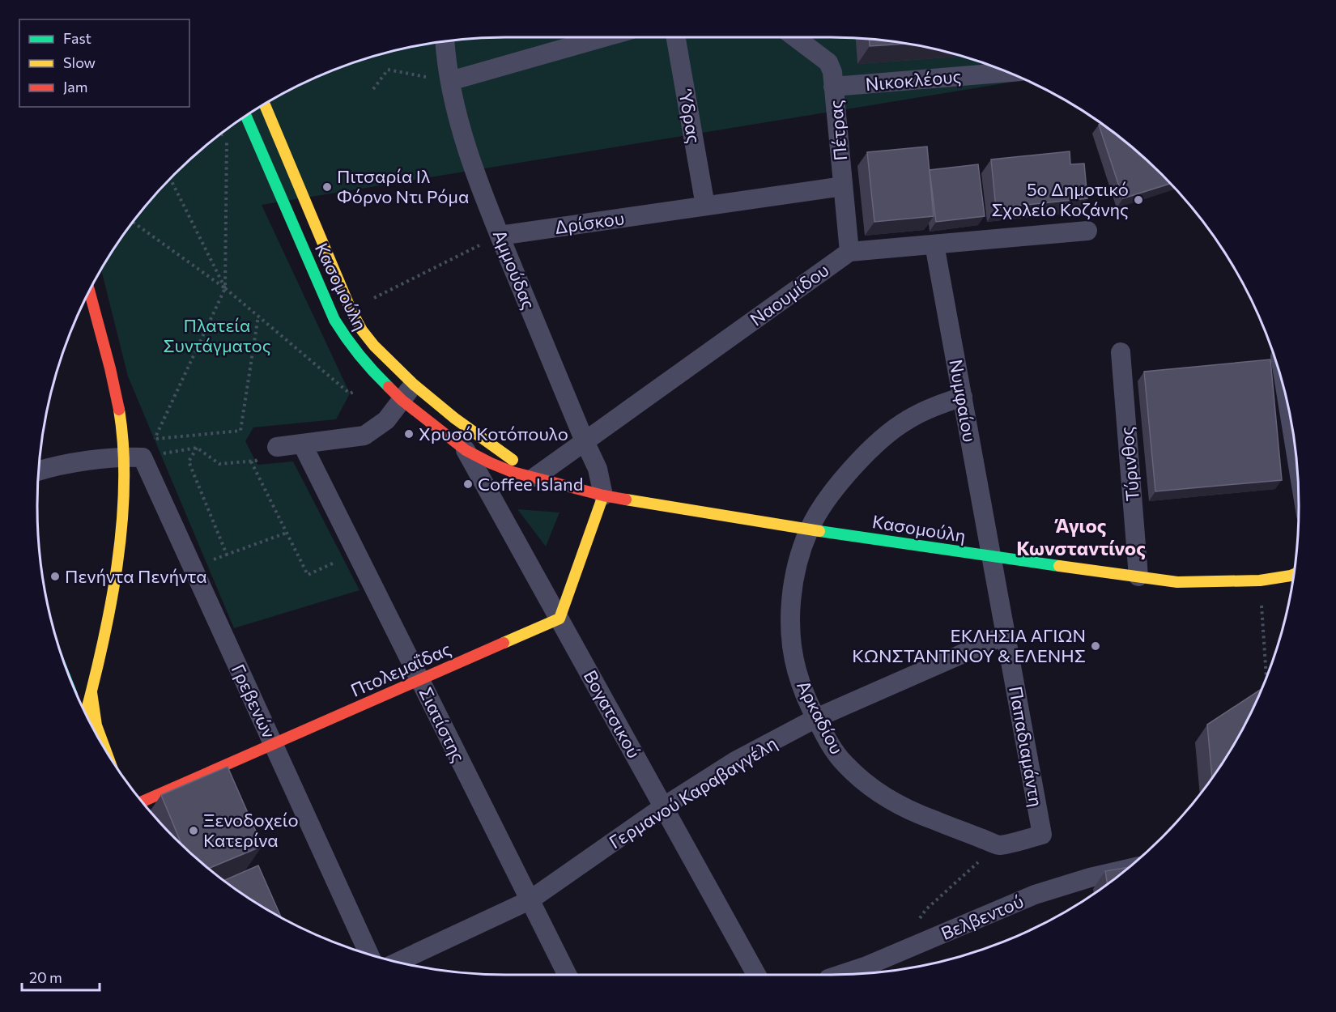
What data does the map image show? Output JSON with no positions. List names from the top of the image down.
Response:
{
  "streets": {
    "main road": ["Κασομούλη", "Πτολεμαΐδας"],
    "street": [
      "Νικοκλέους",
      "Ύδρας",
      "Πέτρας",
      "Δρίσκου",
      "Αμμούδας",
      "Ναουμίδου",
      "Νυμφαίου",
      "Τύρινθος",
      "Γρεβενών",
      "Βογατσικού",
      "Αρκαδίου",
      "Σιατίστης",
      "Παπαδιαμάντη",
      "Γερμανού Καραβαγγέλη",
      "Βελβεντού"
    ]
  },
  "crossings": [
    ["Νικοκλέους", "Πέτρας"],
    ["Ύδρας", "Δρίσκου"],
    ["Πέτρας", "Δρίσκου"],
    ["Πέτρας", "Ναουμίδου"],
    ["Δρίσκου", "Αμμούδας"],
    ["Αμμούδας", "Κασομούλη"],
    ["Αμμούδας", "Ναουμίδου"],
    ["Κασομούλη", "Ναουμίδου"],
    ["Κασομούλη", "Νυμφαίου"],
    ["Κασομούλη", "Τύρινθος"],
    ["Κασομούλη", "Βογατσικού"],
    ["Κασομούλη", "Αρκαδίου"],
    ["Κασομούλη", "Παπαδιαμάντη"],
    ["Νυμφαίου", "Αρκαδίου"],
    ["Νυμφαίου", "Παπαδιαμάντη"],
    ["Πτολεμαΐδας", "Γρεβενών"],
    ["Πτολεμαΐδας", "Βογατσικού"],
    ["Πτολεμαΐδας", "Σιατίστης"],
    ["Βογατσικού", "Γερμανού Καραβαγγέλη"],
    ["Αρκαδίου", "Παπαδιαμάντη"],
    ["Αρκαδίου", "Γερμανού Καραβαγγέλη"],
    ["Σιατίστης", "Γερμανού Καραβαγγέλη"],
    ["Παπαδιαμάντη", "Γερμανού Καραβαγγέλη"]
  ],
  "districts": ["Άγιος Κωνσταντίνος"],
  "parks": ["Πλατεία Συντάγματος"],
  "places": [
    "Πιτσαρία Ιλ Φόρνο Ντι Ρόμα",
    "5ο Δημοτικό Σχολείο Κοζάνης",
    "Χρυσό Κοτόπουλο",
    "Coffee Island",
    "Πενήντα Πενήντα",
    "ΕΚΛΗΣΙΑ ΑΓΙΩΝ ΚΩΝΣΤΑΝΤΙΝΟΥ & ΕΛΕΝΗΣ",
    "Ξενοδοχείο Κατερίνα"
  ],
  "legend": ["Fast", "Slow", "Jam"],
  "scale_bar": "20 m"
}
